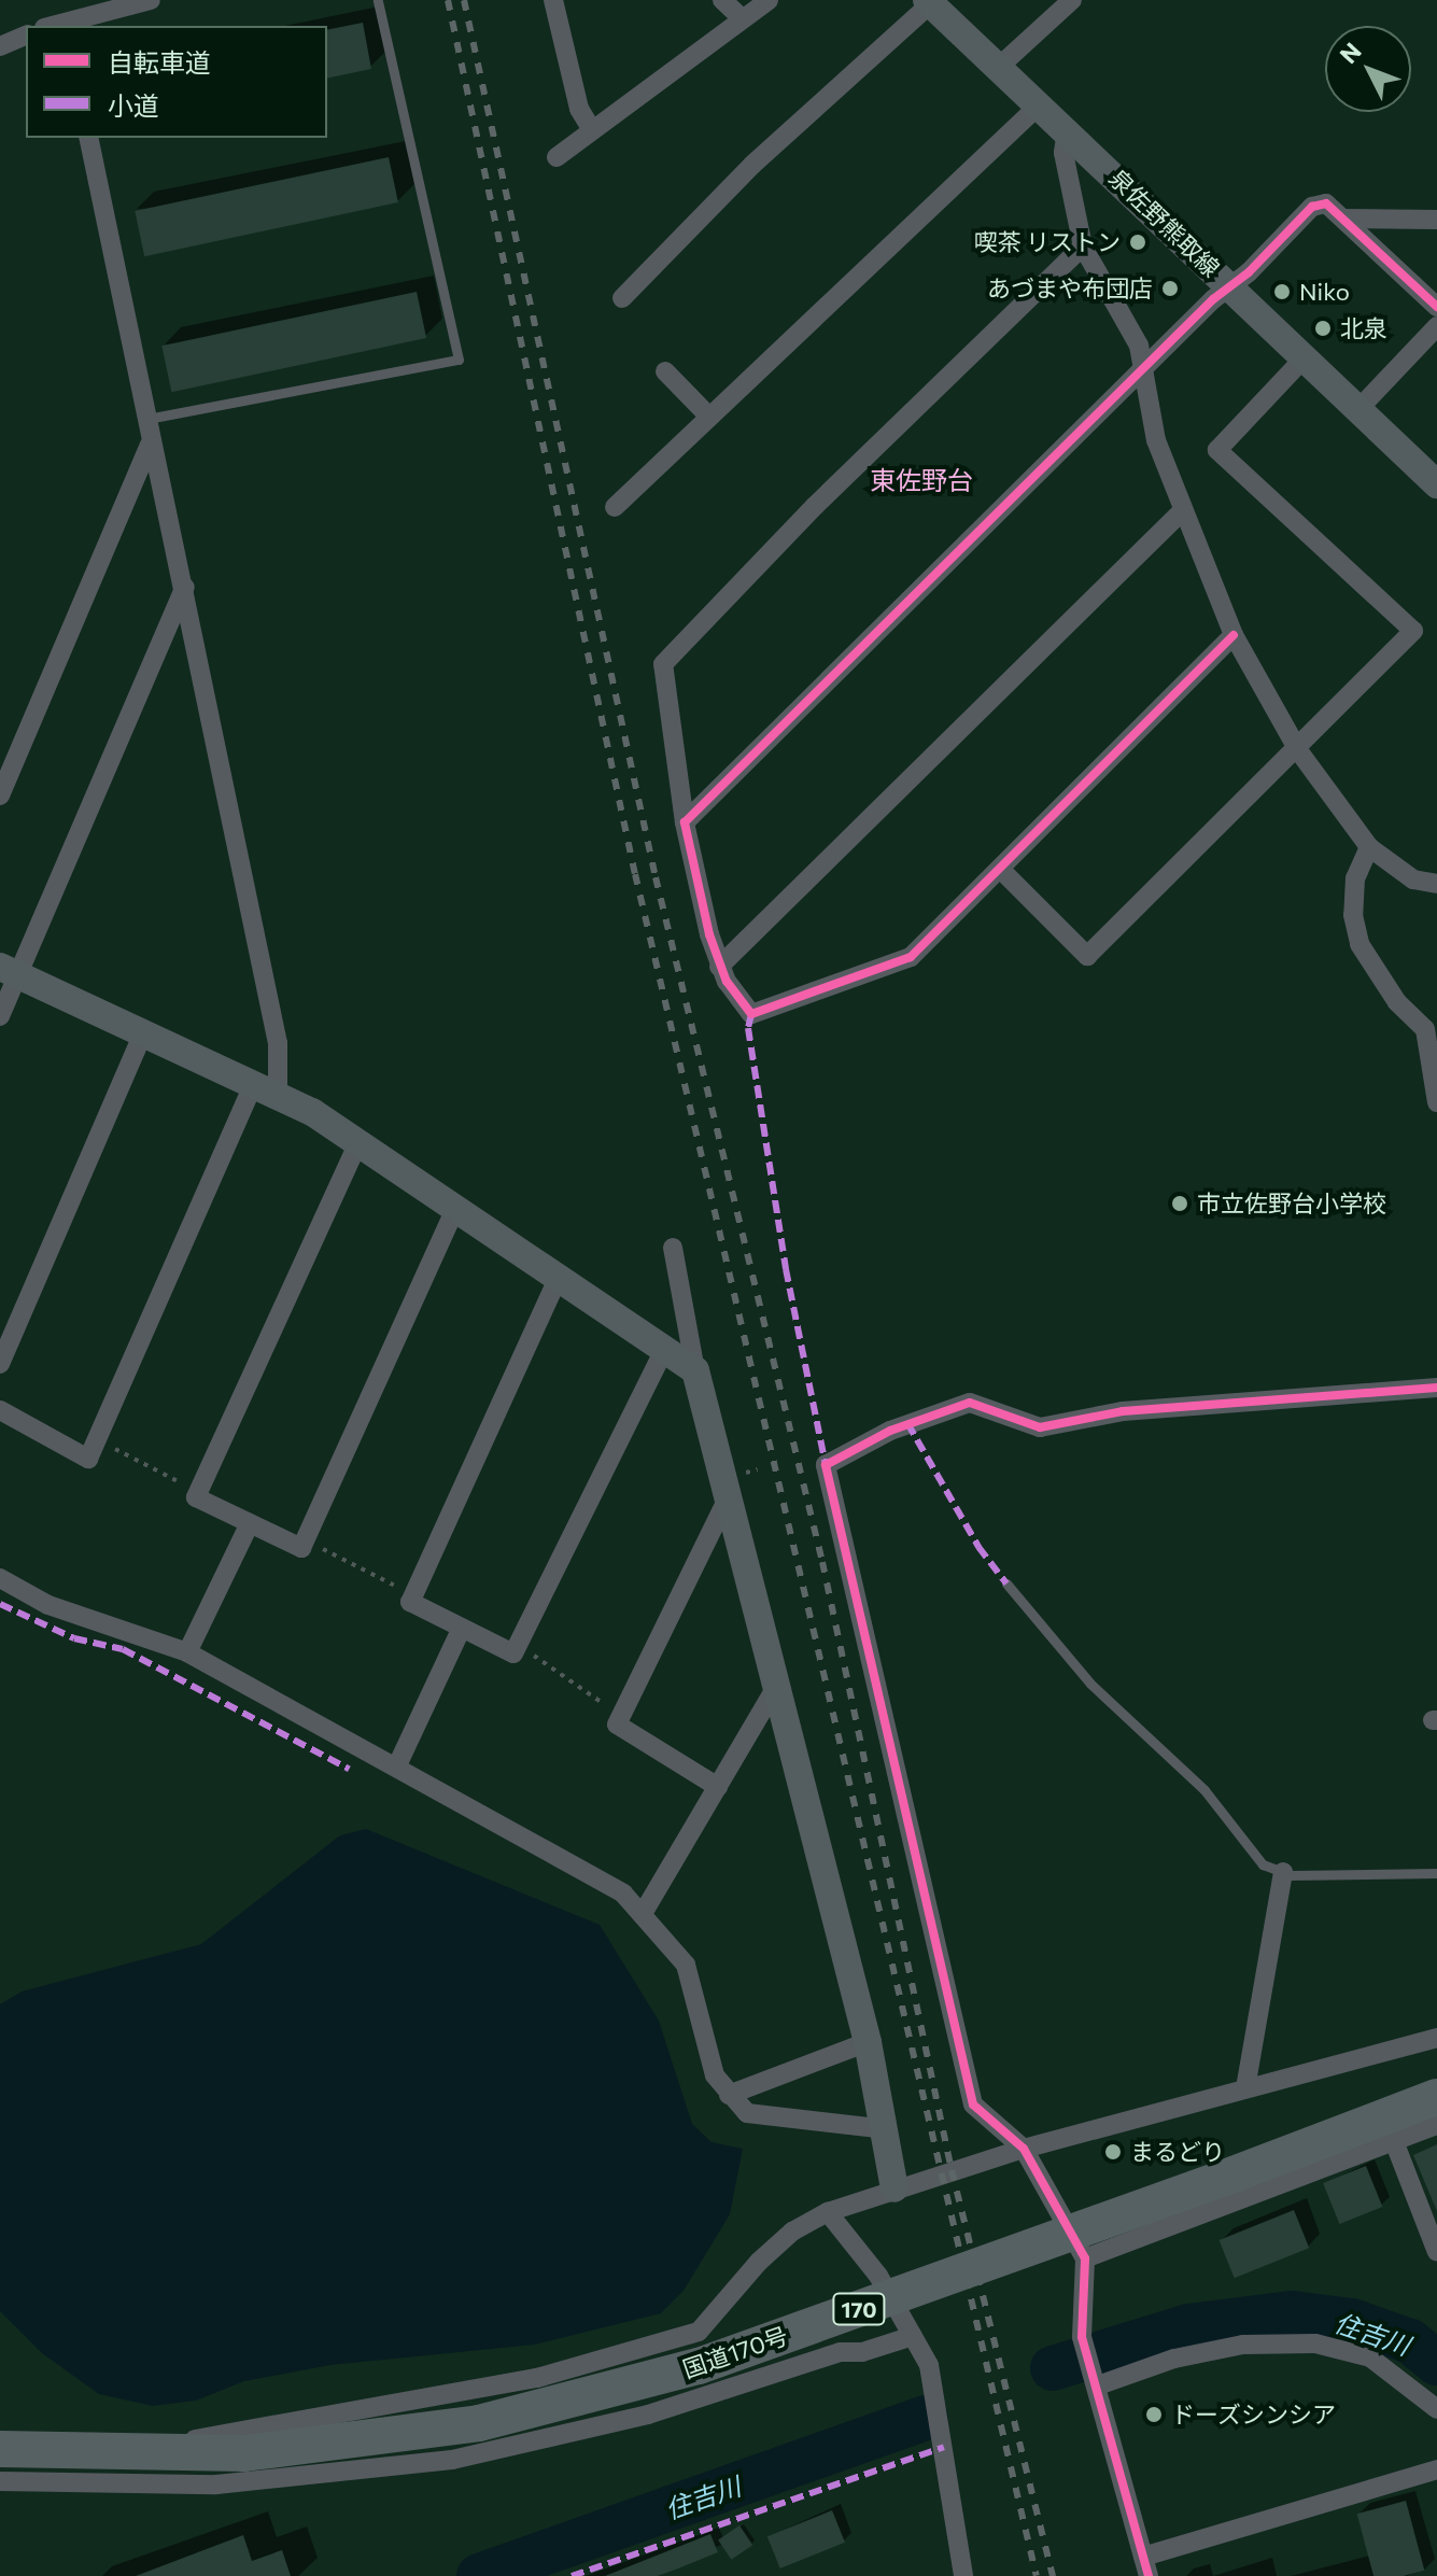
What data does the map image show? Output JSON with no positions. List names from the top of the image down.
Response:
{
  "streets": {
    "highway": ["170", "国道170号"],
    "street": ["泉佐野熊取線"]
  },
  "districts": ["東佐野台"],
  "water": ["住吉川"],
  "places": [
    "喫茶 リストン",
    "あづまや布団店",
    "Niko",
    "北泉",
    "市立佐野台小学校",
    "まるどり",
    "ドーズシンシア"
  ],
  "legend": ["自転車道", "小道"],
  "north": "top left"
}
